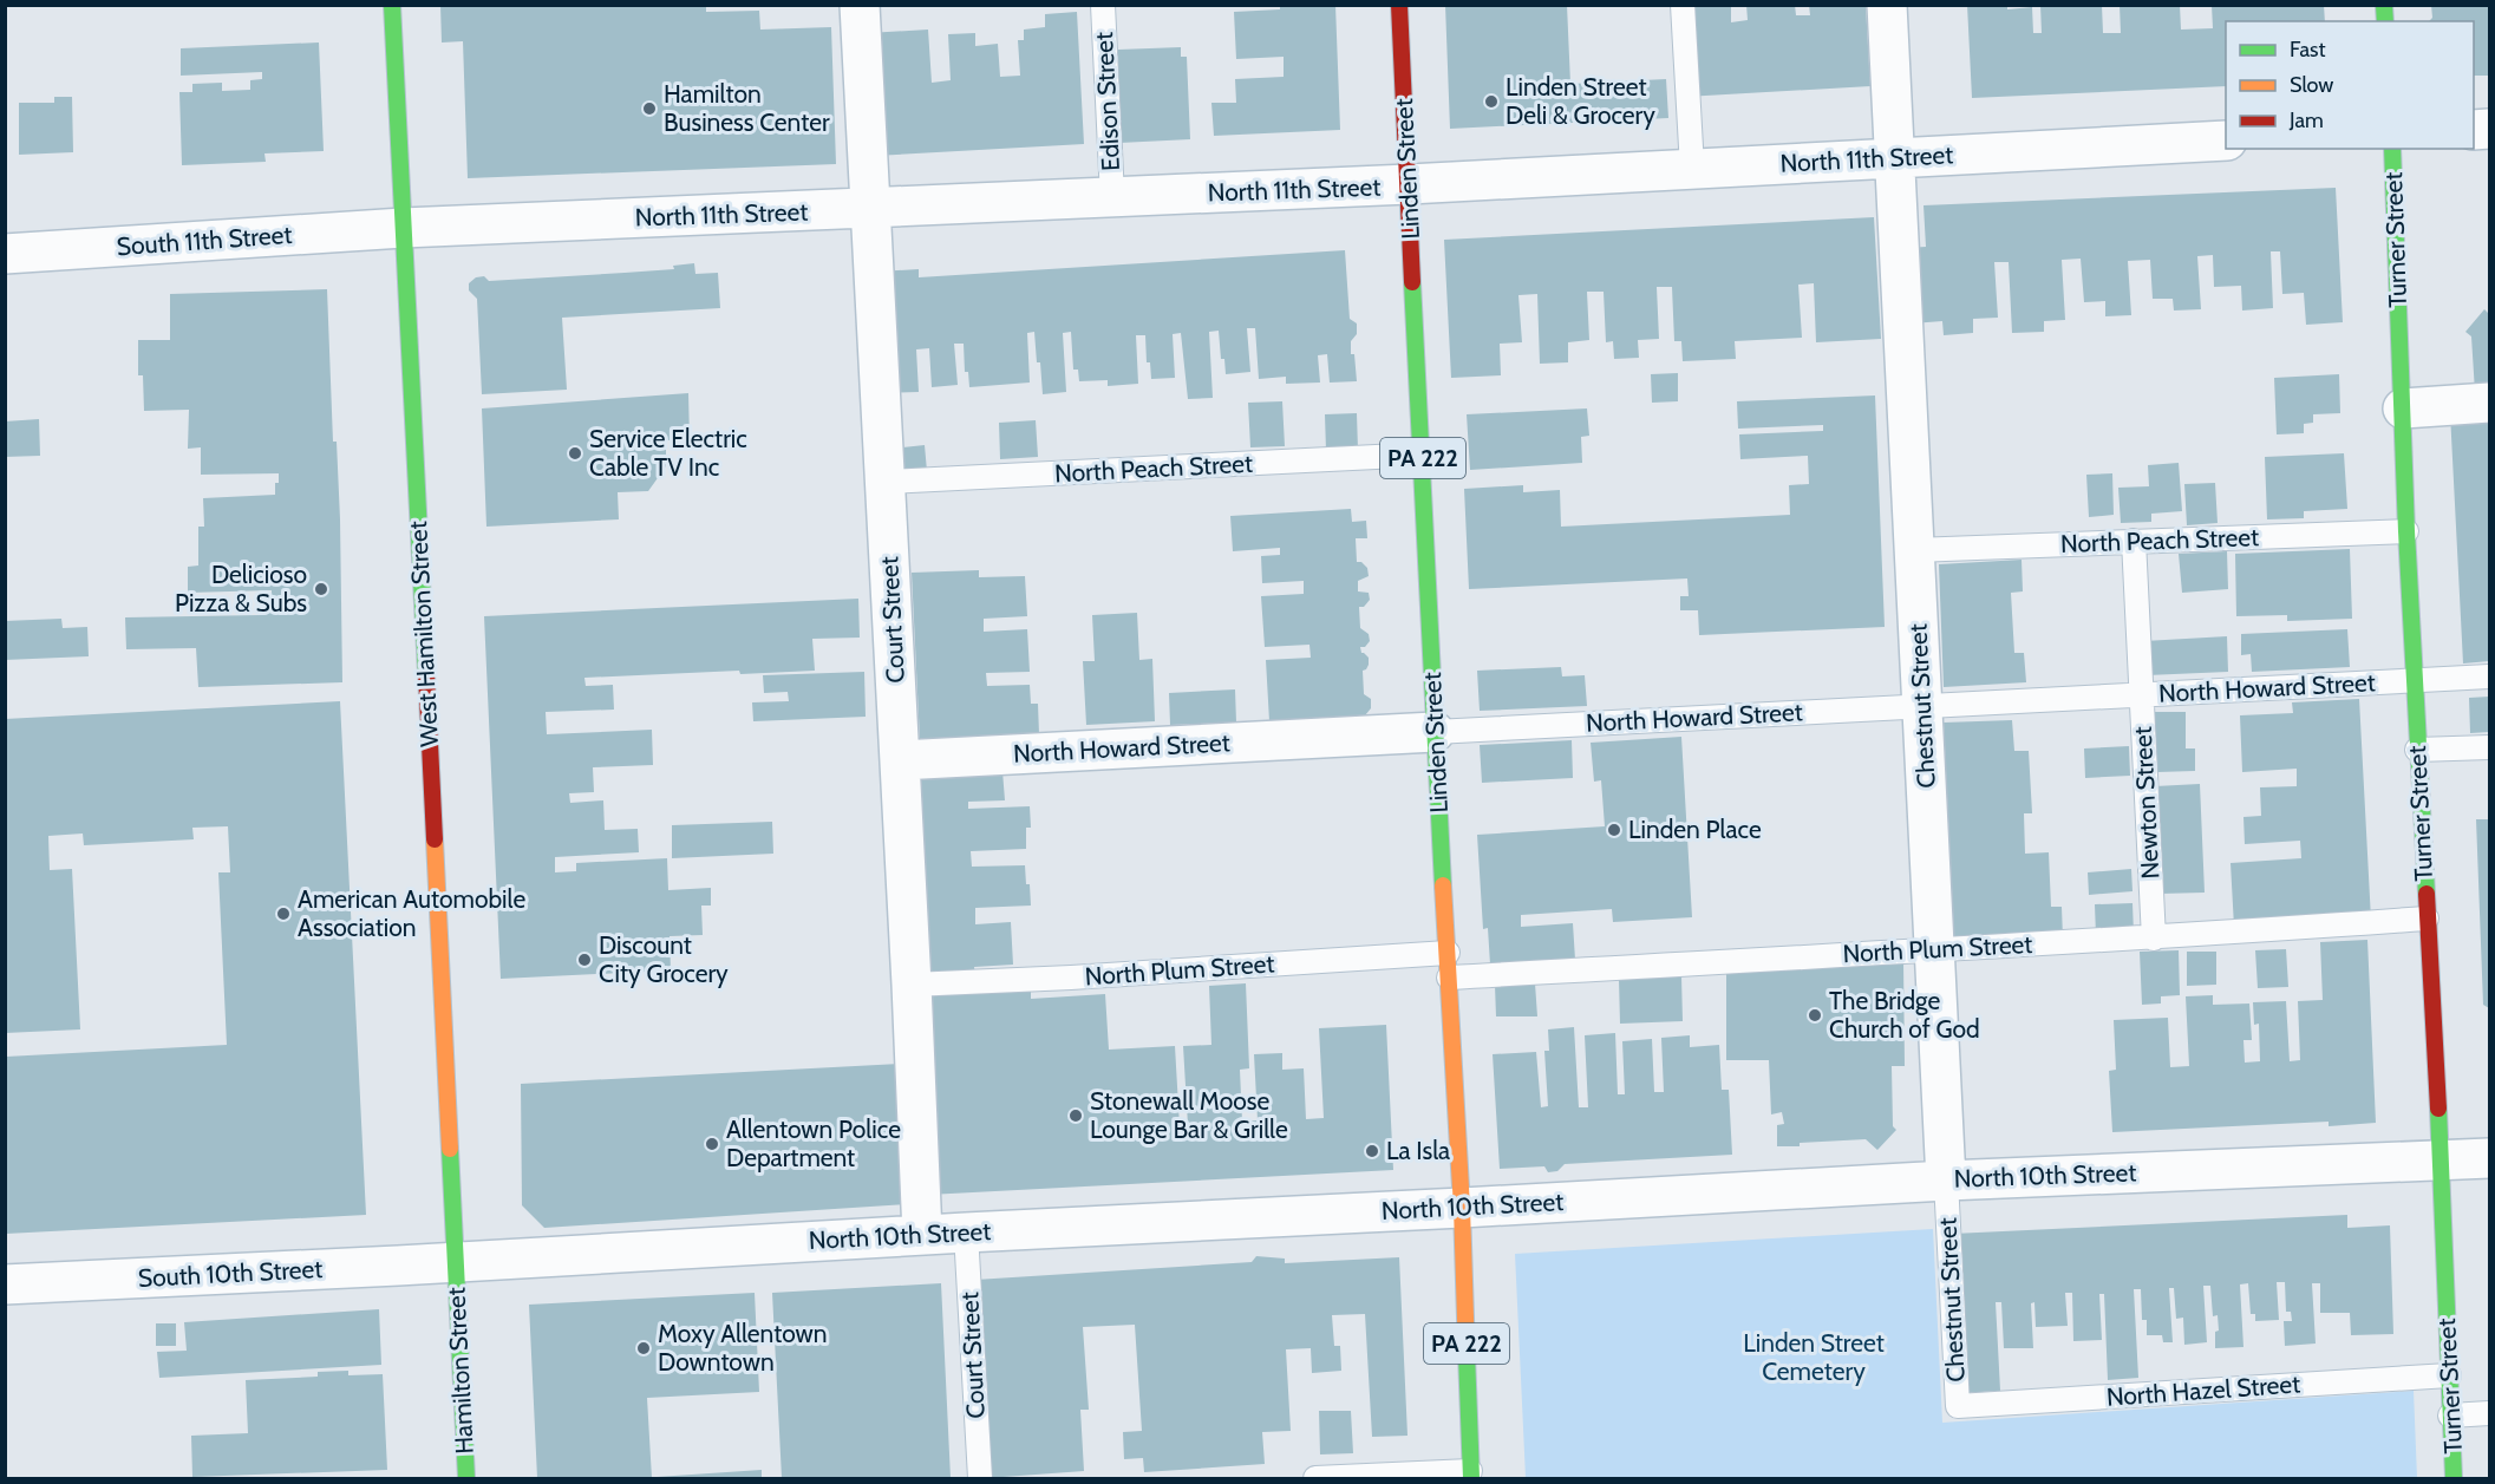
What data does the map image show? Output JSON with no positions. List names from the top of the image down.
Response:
{
  "streets": {
    "main road": [
      "Linden Street",
      "Turner Street",
      "PA 222",
      "West Hamilton Street",
      "Hamilton Street"
    ],
    "street": [
      "North 11th Street",
      "South 11th Street",
      "Court Street",
      "North Howard Street",
      "Chestnut Street",
      "North 10th Street",
      "South 10th Street"
    ],
    "lane": [
      "Edison Street",
      "North Peach Street",
      "Newton Street",
      "North Plum Street",
      "North Hazel Street"
    ]
  },
  "crossings": [
    ["Edison Street", "North 11th Street"],
    ["North 11th Street", "Linden Street"],
    ["North 11th Street", "South 11th Street"],
    ["North 11th Street", "Court Street"],
    ["North 11th Street", "West Hamilton Street"],
    ["North 11th Street", "Chestnut Street"],
    ["Linden Street", "North Peach Street"],
    ["Linden Street", "North Howard Street"],
    ["Linden Street", "North Plum Street"],
    ["Linden Street", "North 10th Street"],
    ["Turner Street", "North Peach Street"],
    ["Turner Street", "North Howard Street"],
    ["Turner Street", "North Plum Street"],
    ["Turner Street", "North 10th Street"],
    ["Turner Street", "North Hazel Street"],
    ["South 11th Street", "West Hamilton Street"],
    ["North Peach Street", "Court Street"],
    ["North Peach Street", "Chestnut Street"],
    ["North Peach Street", "Newton Street"],
    ["Court Street", "North Howard Street"],
    ["Court Street", "North Plum Street"],
    ["Court Street", "North 10th Street"],
    ["West Hamilton Street", "North 10th Street"],
    ["West Hamilton Street", "South 10th Street"],
    ["West Hamilton Street", "Hamilton Street"],
    ["North Howard Street", "Chestnut Street"],
    ["North Howard Street", "Newton Street"],
    ["Chestnut Street", "North Plum Street"],
    ["Chestnut Street", "North 10th Street"],
    ["Chestnut Street", "North Hazel Street"],
    ["Newton Street", "North Plum Street"],
    ["North 10th Street", "South 10th Street"],
    ["North 10th Street", "Hamilton Street"],
    ["South 10th Street", "Hamilton Street"]
  ],
  "parks": ["Linden Street Cemetery"],
  "places": [
    "Linden Street Deli & Grocery",
    "Hamilton Business Center",
    "Service Electric Cable TV Inc",
    "Delicioso Pizza & Subs",
    "Linden Place",
    "American Automobile Association",
    "Discount City Grocery",
    "The Bridge Church of God",
    "Stonewall Moose Lounge Bar & Grille",
    "Allentown Police Department",
    "La Isla",
    "Moxy Allentown Downtown"
  ],
  "legend": ["Fast", "Slow", "Jam"]
}
